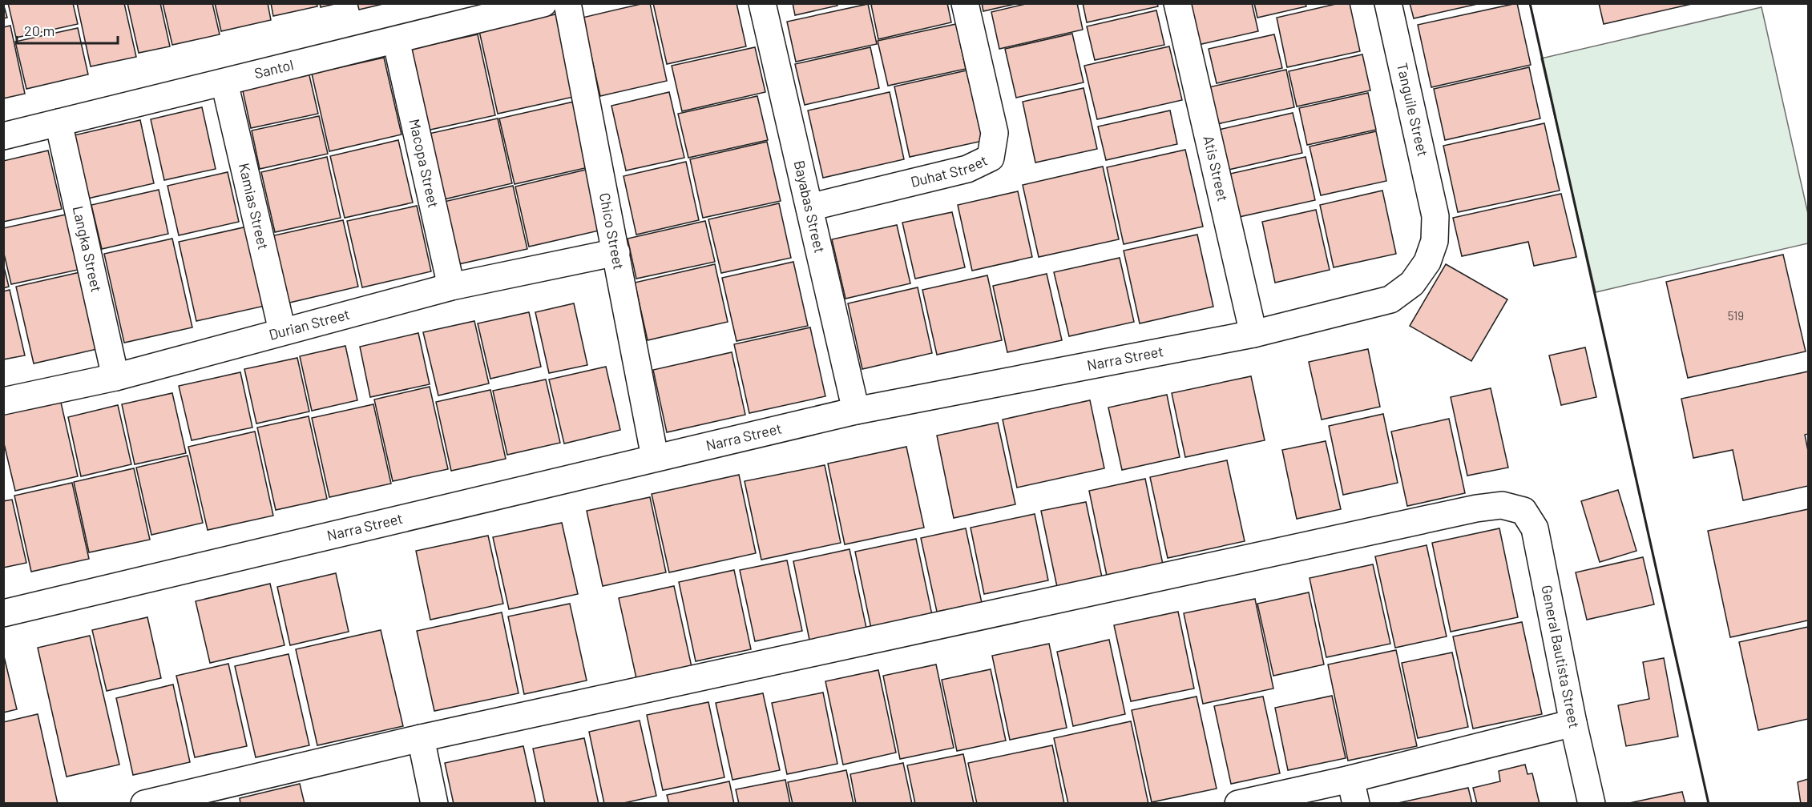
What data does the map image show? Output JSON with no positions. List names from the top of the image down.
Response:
{
  "streets": {
    "street": [
      "Santol",
      "Tanguile Street",
      "Macopa Street",
      "Atis Street",
      "Duhat Street",
      "Kamias Street",
      "Bayabas Street",
      "Chico Street",
      "Langka Street",
      "Durian Street",
      "Narra Street",
      "General Bautista Street"
    ]
  },
  "crossings": [
    ["Santol", "Macopa Street"],
    ["Santol", "Kamias Street"],
    ["Santol", "Langka Street"],
    ["Tanguile Street", "Narra Street"],
    ["Macopa Street", "Durian Street"],
    ["Atis Street", "Narra Street"],
    ["Duhat Street", "Bayabas Street"],
    ["Kamias Street", "Durian Street"],
    ["Bayabas Street", "Narra Street"],
    ["Chico Street", "Durian Street"],
    ["Chico Street", "Narra Street"],
    ["Langka Street", "Durian Street"]
  ],
  "house_numbers": ["519"],
  "scale_bar": "20 m"
}
